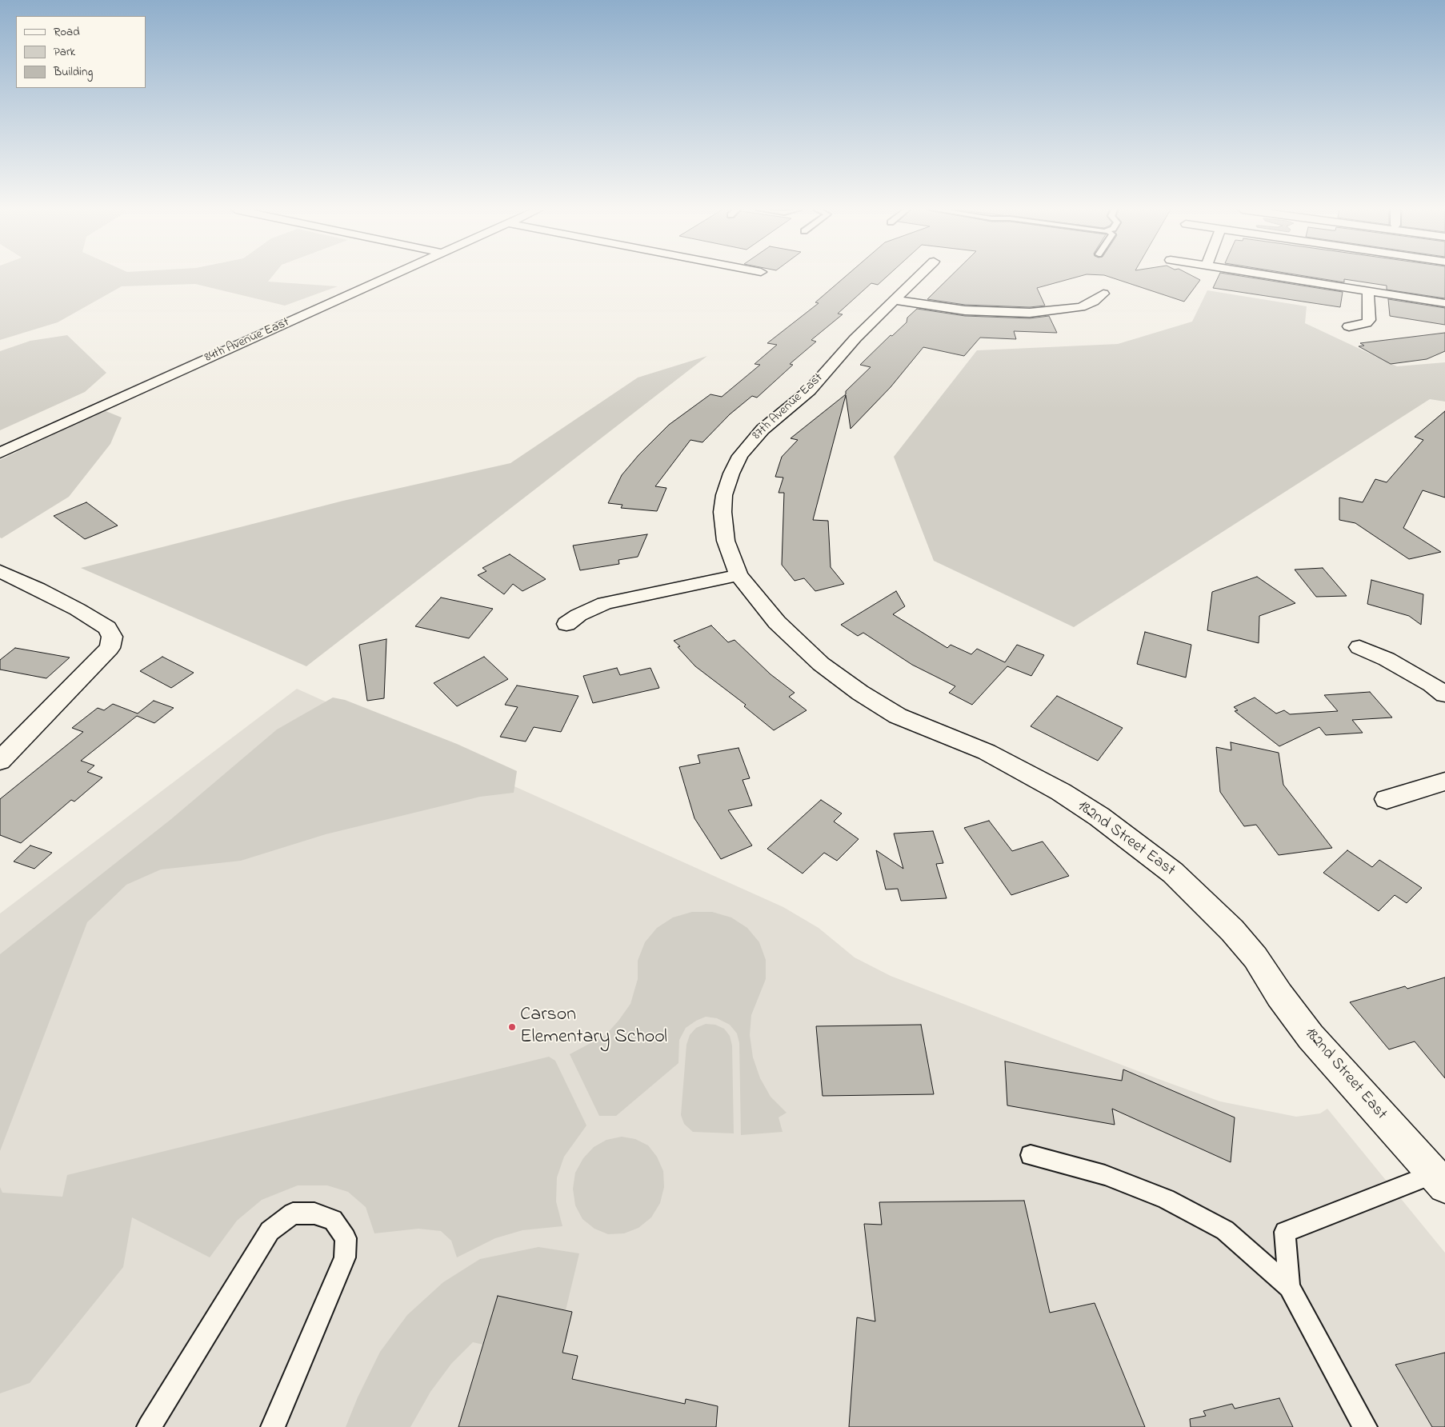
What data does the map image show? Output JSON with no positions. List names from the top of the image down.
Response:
{
  "streets": {
    "street": ["84th Avenue East", "87th Avenue East", "182nd Street East"]
  },
  "crossings": [
    ["87th Avenue East", "182nd Street East"]
  ],
  "places": ["Carson Elementary School"],
  "legend": ["Road", "Park", "Building"]
}
